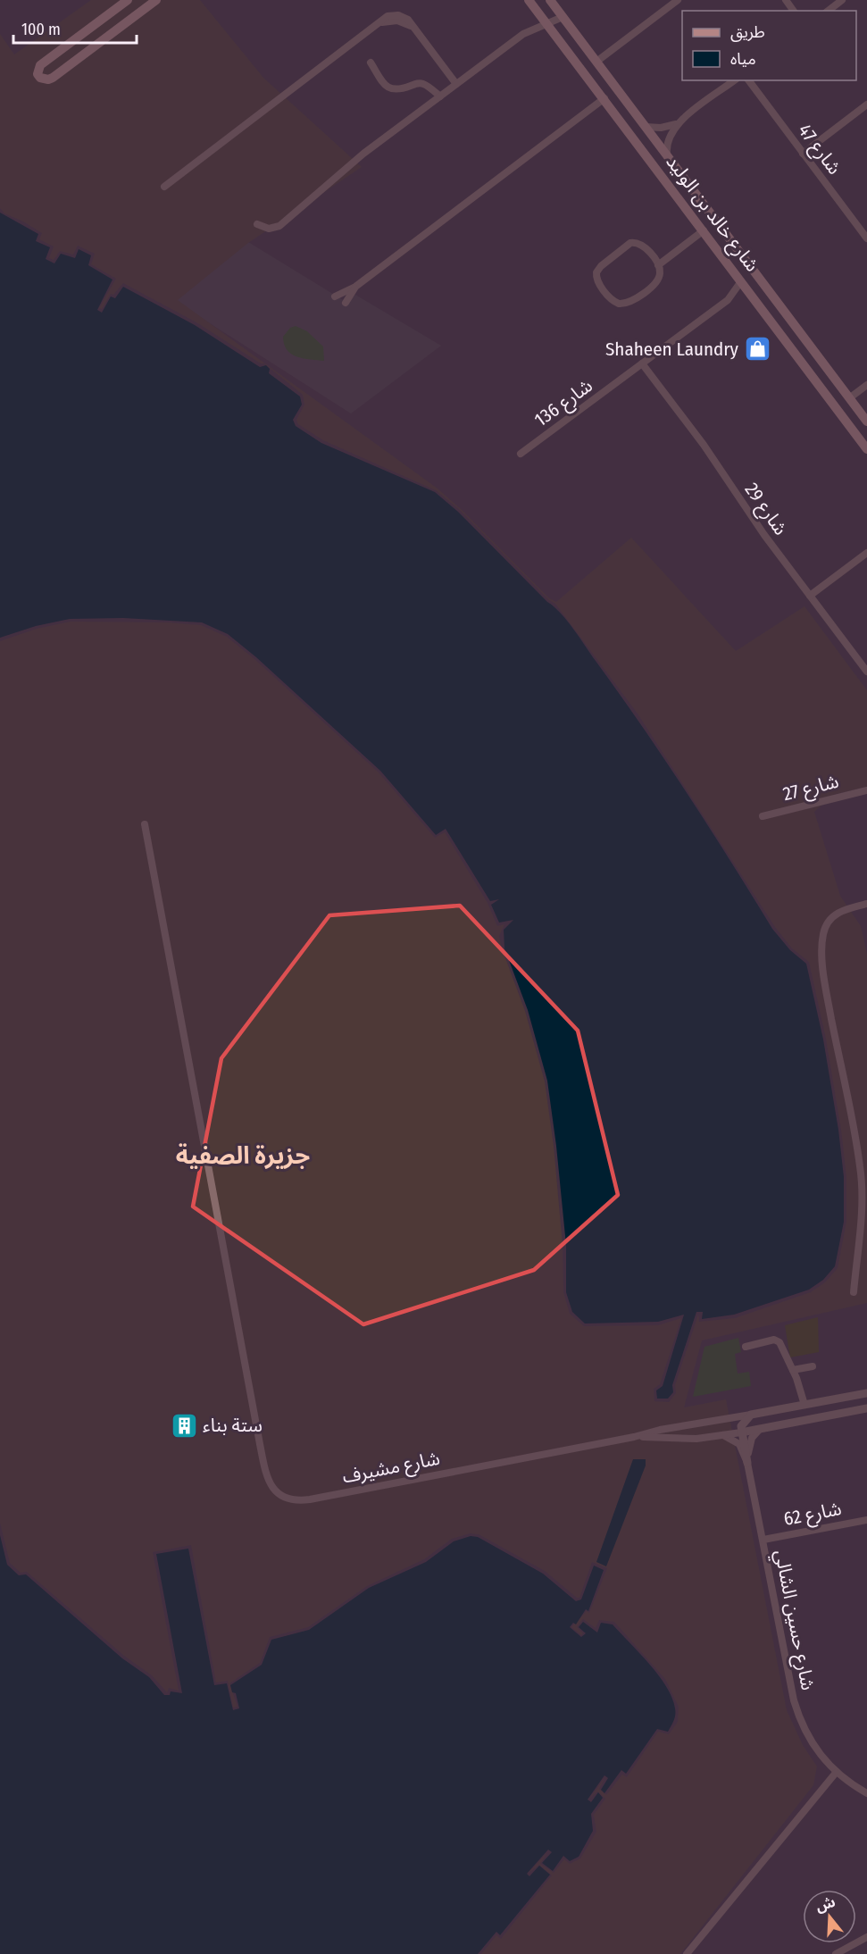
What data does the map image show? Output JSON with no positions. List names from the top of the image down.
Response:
{
  "streets": {
    "main road": ["شارع خالد بن الوليد"],
    "street": [
      "شارع 47",
      "شارع 136",
      "شارع 29",
      "شارع 27",
      "شارع مشيرف",
      "شارع 62",
      "شارع حسين الشالي"
    ]
  },
  "crossings": [
    ["شارع خالد بن الوليد", "شارع 136"],
    ["شارع 136", "شارع 29"],
    ["شارع مشيرف", "شارع حسين الشالي"],
    ["شارع 62", "شارع حسين الشالي"]
  ],
  "districts": ["جزيرة الصفية"],
  "places": {
    "shop": ["Shaheen Laundry"],
    "building": ["ستة بناء"]
  },
  "legend": ["طريق", "مياه"],
  "scale_bar": "100 m",
  "north": "top"
}
